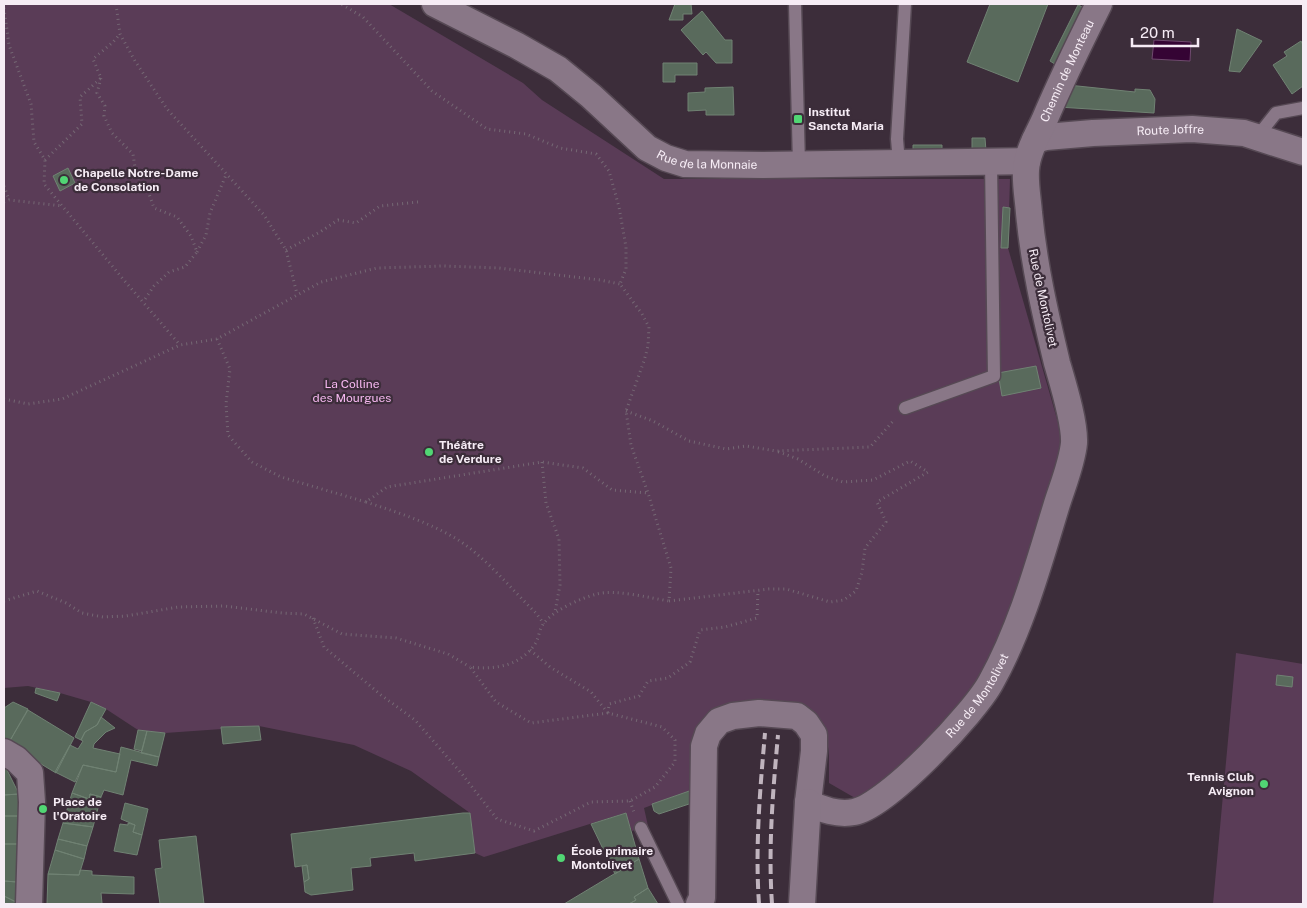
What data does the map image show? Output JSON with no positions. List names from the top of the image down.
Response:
{
  "streets": {
    "street": [
      "Chemin de Monteau",
      "Route Joffre",
      "Rue de la Monnaie",
      "Rue de Montolivet"
    ]
  },
  "crossings": [
    ["Chemin de Monteau", "Route Joffre"],
    ["Chemin de Monteau", "Rue de la Monnaie"],
    ["Chemin de Monteau", "Rue de Montolivet"],
    ["Route Joffre", "Rue de la Monnaie"],
    ["Route Joffre", "Rue de Montolivet"],
    ["Rue de la Monnaie", "Rue de Montolivet"]
  ],
  "parks": ["La Colline des Mourgues"],
  "places": {
    "transit": ["Institut Sancta Maria"],
    "other": [
      "Chapelle Notre-Dame de Consolation",
      "Théâtre de Verdure",
      "Tennis Club Avignon",
      "Place de l'Oratoire",
      "École primaire Montolivet"
    ]
  },
  "scale_bar": "20 m"
}
